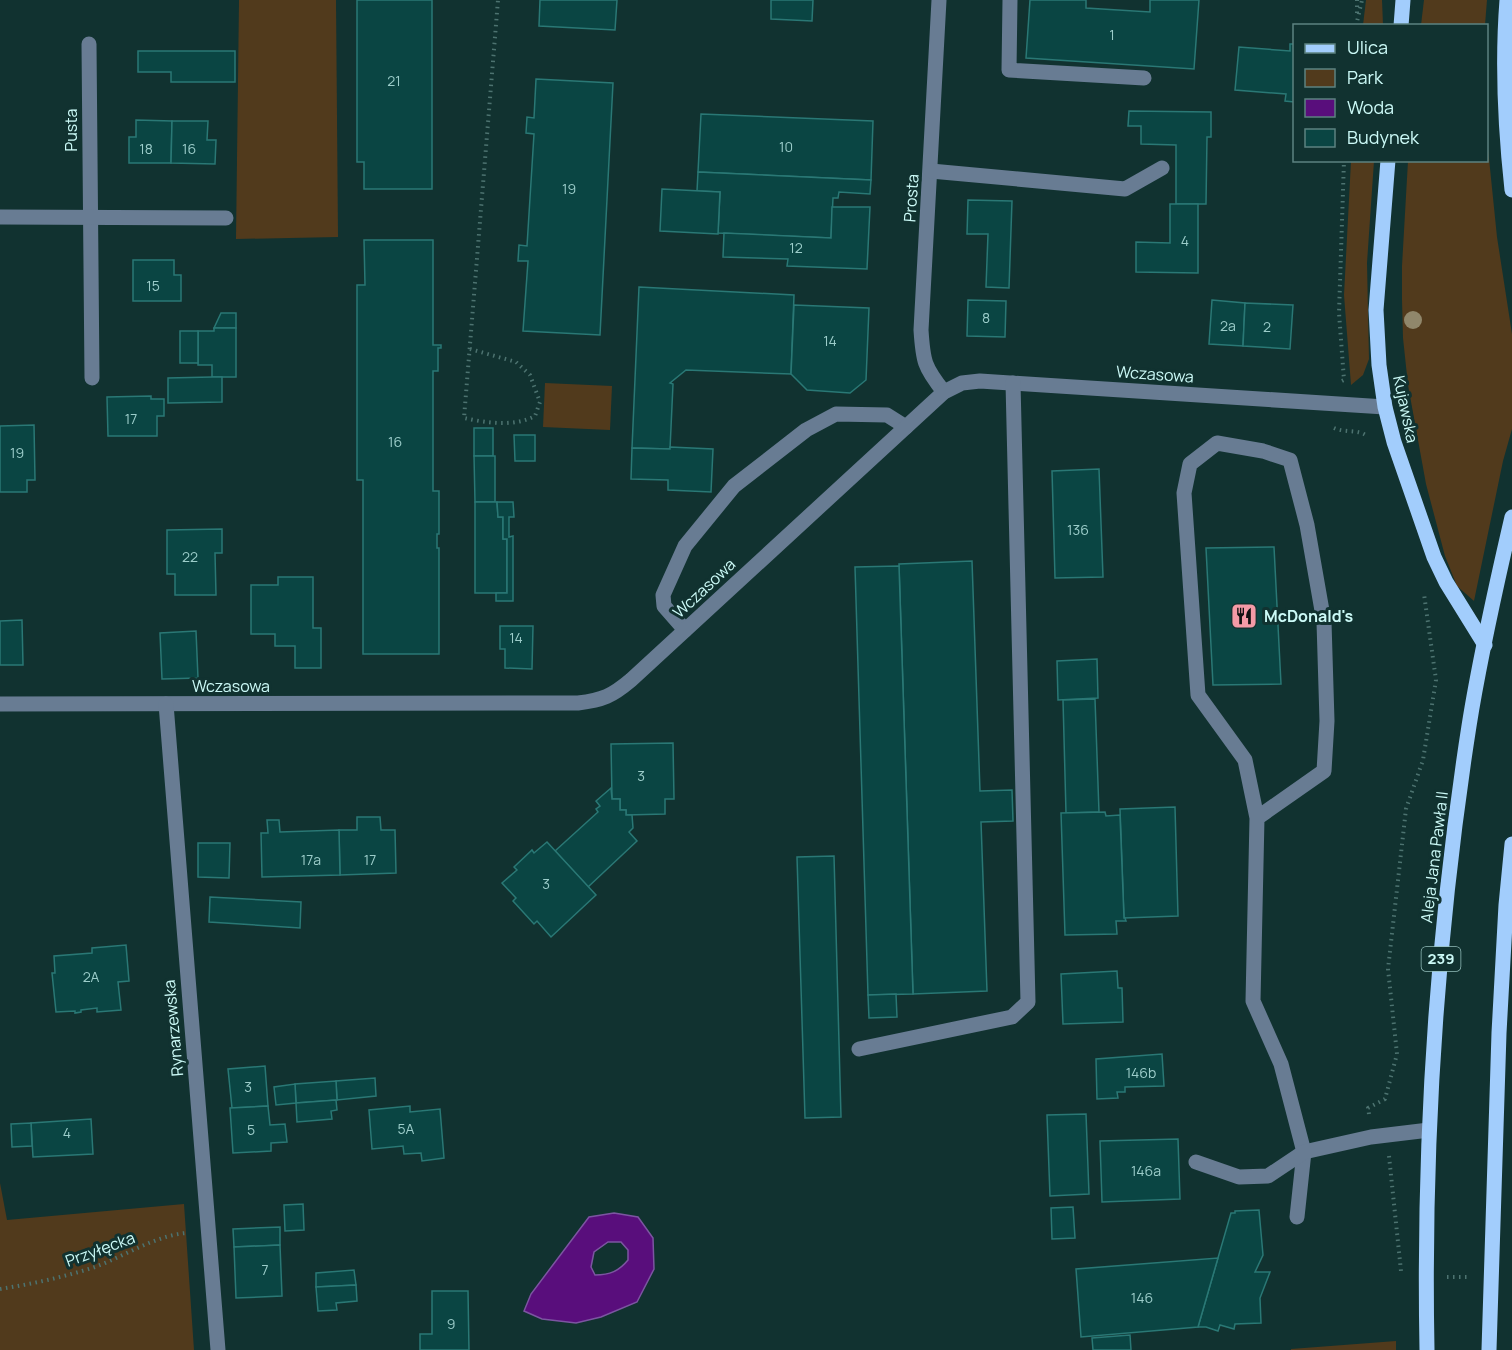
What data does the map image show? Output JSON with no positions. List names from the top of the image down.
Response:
{
  "streets": {
    "main road": ["Kujawska", "Aleja Jana Pawła II", "239"],
    "street": [
      "Pusta",
      "Prosta",
      "Wczasowa",
      "Rynarzewska"
    ],
    "path": ["Przyłęcka"]
  },
  "crossings": [
    ["Prosta", "Wczasowa"],
    ["Wczasowa", "Kujawska"],
    ["Wczasowa", "Rynarzewska"],
    ["Kujawska", "Aleja Jana Pawła II"],
    ["Rynarzewska", "Przyłęcka"]
  ],
  "places": {
    "restaurant": ["McDonald's"]
  },
  "house_numbers": [
    "1",
    "21",
    "10",
    "18",
    "16",
    "19",
    "4",
    "12",
    "15",
    "8",
    "2a",
    "2",
    "14",
    "17",
    "16",
    "19",
    "136",
    "22",
    "14",
    "3",
    "17a",
    "17",
    "3",
    "2A",
    "146b",
    "3",
    "5A",
    "5",
    "4",
    "146a",
    "7",
    "146",
    "9"
  ],
  "legend": [
    "Ulica",
    "Park",
    "Woda",
    "Budynek"
  ]
}
